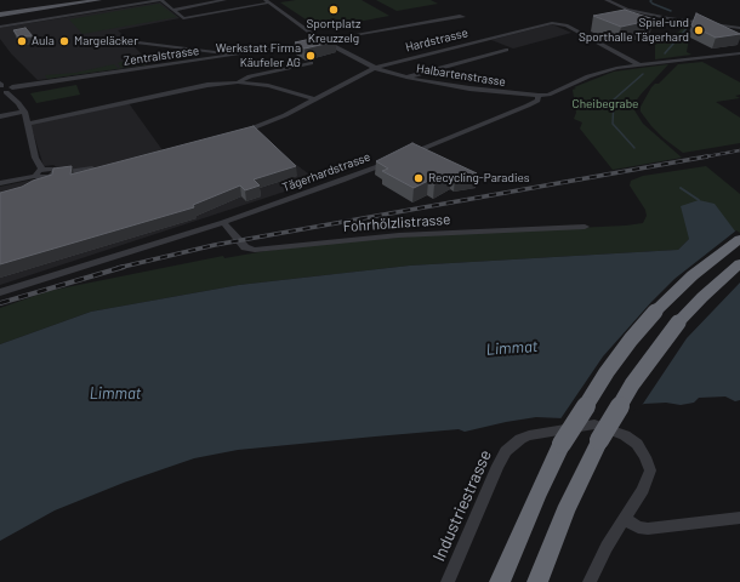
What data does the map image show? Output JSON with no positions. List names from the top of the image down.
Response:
{
  "streets": {
    "street": [
      "Hardstrasse",
      "Zentralstrasse",
      "Halbartenstrasse",
      "Tägerhardstrasse",
      "Fohrhölzlistrasse",
      "Industriestrasse"
    ]
  },
  "crossings": [
    ["Hardstrasse", "Halbartenstrasse"],
    ["Hardstrasse", "Tägerhardstrasse"],
    ["Zentralstrasse", "Halbartenstrasse"],
    ["Halbartenstrasse", "Tägerhardstrasse"],
    ["Tägerhardstrasse", "Fohrhölzlistrasse"]
  ],
  "water": ["Limmat"],
  "parks": ["Cheibegrabe"],
  "places": [
    "Sportplatz Kreuzzelg",
    "Spiel-und Sporthalle Tägerhard",
    "Aula",
    "Margeläcker",
    "Werkstatt Firma Käufeler AG",
    "Recycling-Paradies"
  ]
}
